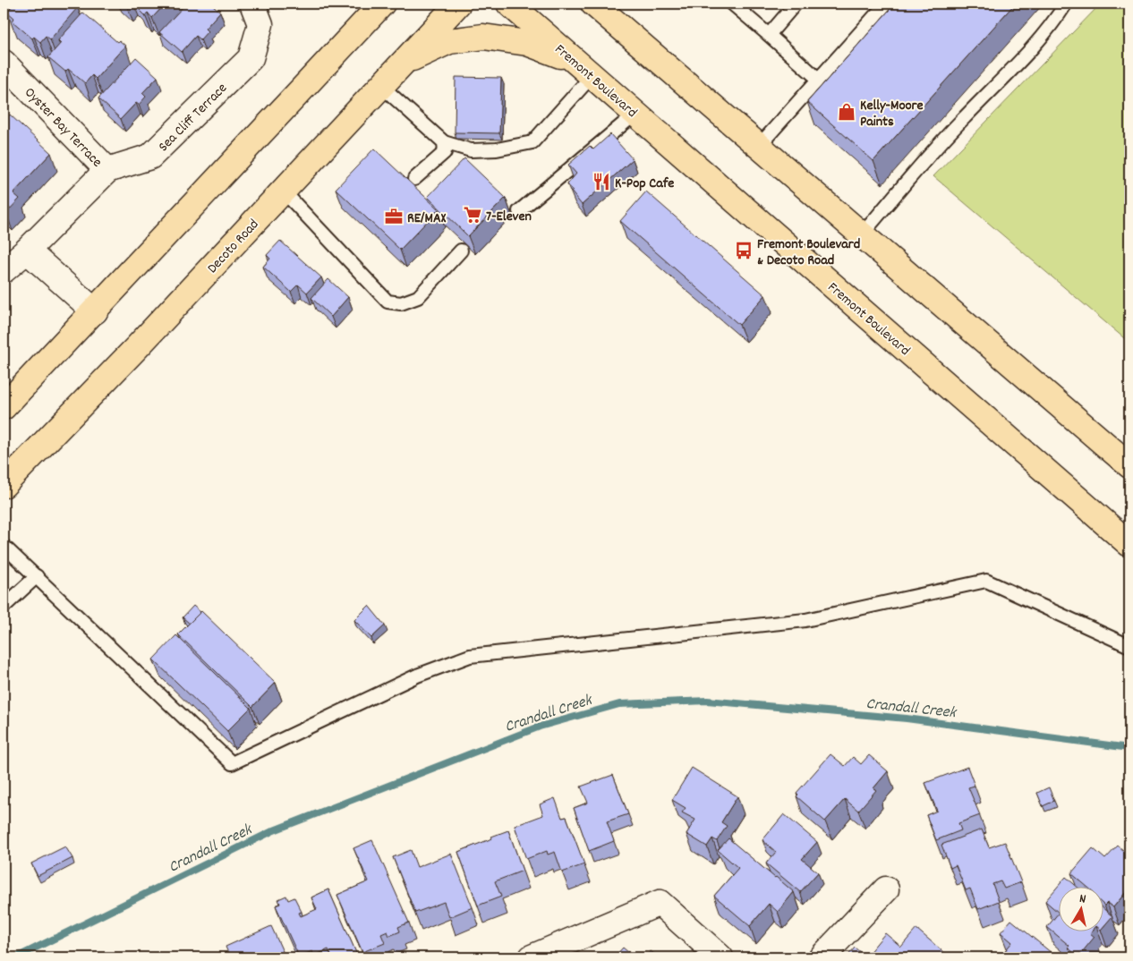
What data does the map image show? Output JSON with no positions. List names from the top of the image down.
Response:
{
  "streets": {
    "main road": ["Fremont Boulevard", "Decoto Road"],
    "street": ["Sea Cliff Terrace", "Oyster Bay Terrace"]
  },
  "crossings": [
    ["Sea Cliff Terrace", "Oyster Bay Terrace"]
  ],
  "water": ["Crandall Creek"],
  "places": {
    "shop": ["Kelly-Moore Paints"],
    "restaurant": ["K-Pop Cafe"],
    "supermarket": ["7-Eleven"],
    "office": ["RE/MAX"],
    "bus stop": ["Fremont Boulevard & Decoto Road"]
  },
  "north": "top"
}
